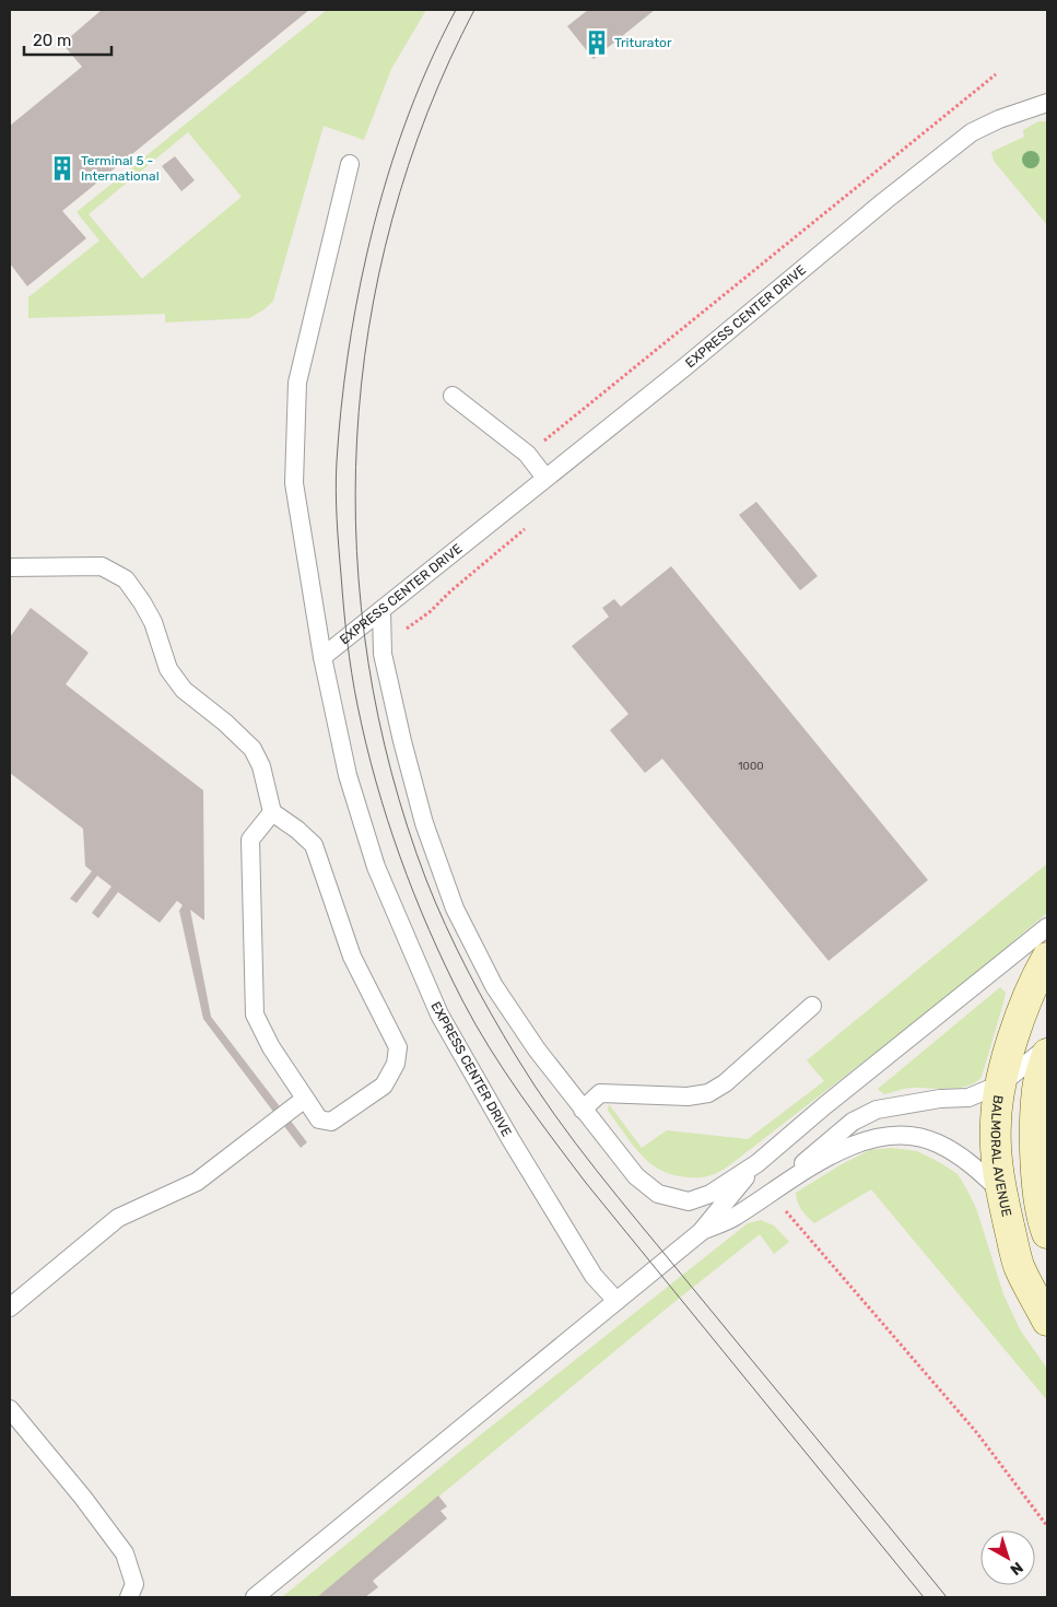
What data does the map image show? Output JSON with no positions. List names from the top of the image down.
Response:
{
  "streets": {
    "street": ["BALMORAL AVENUE"],
    "lane": ["EXPRESS CENTER DRIVE"]
  },
  "places": {
    "building": ["Triturator", "Terminal 5 - International"]
  },
  "house_numbers": ["1000"],
  "scale_bar": "20 m",
  "north": "bottom right"
}
